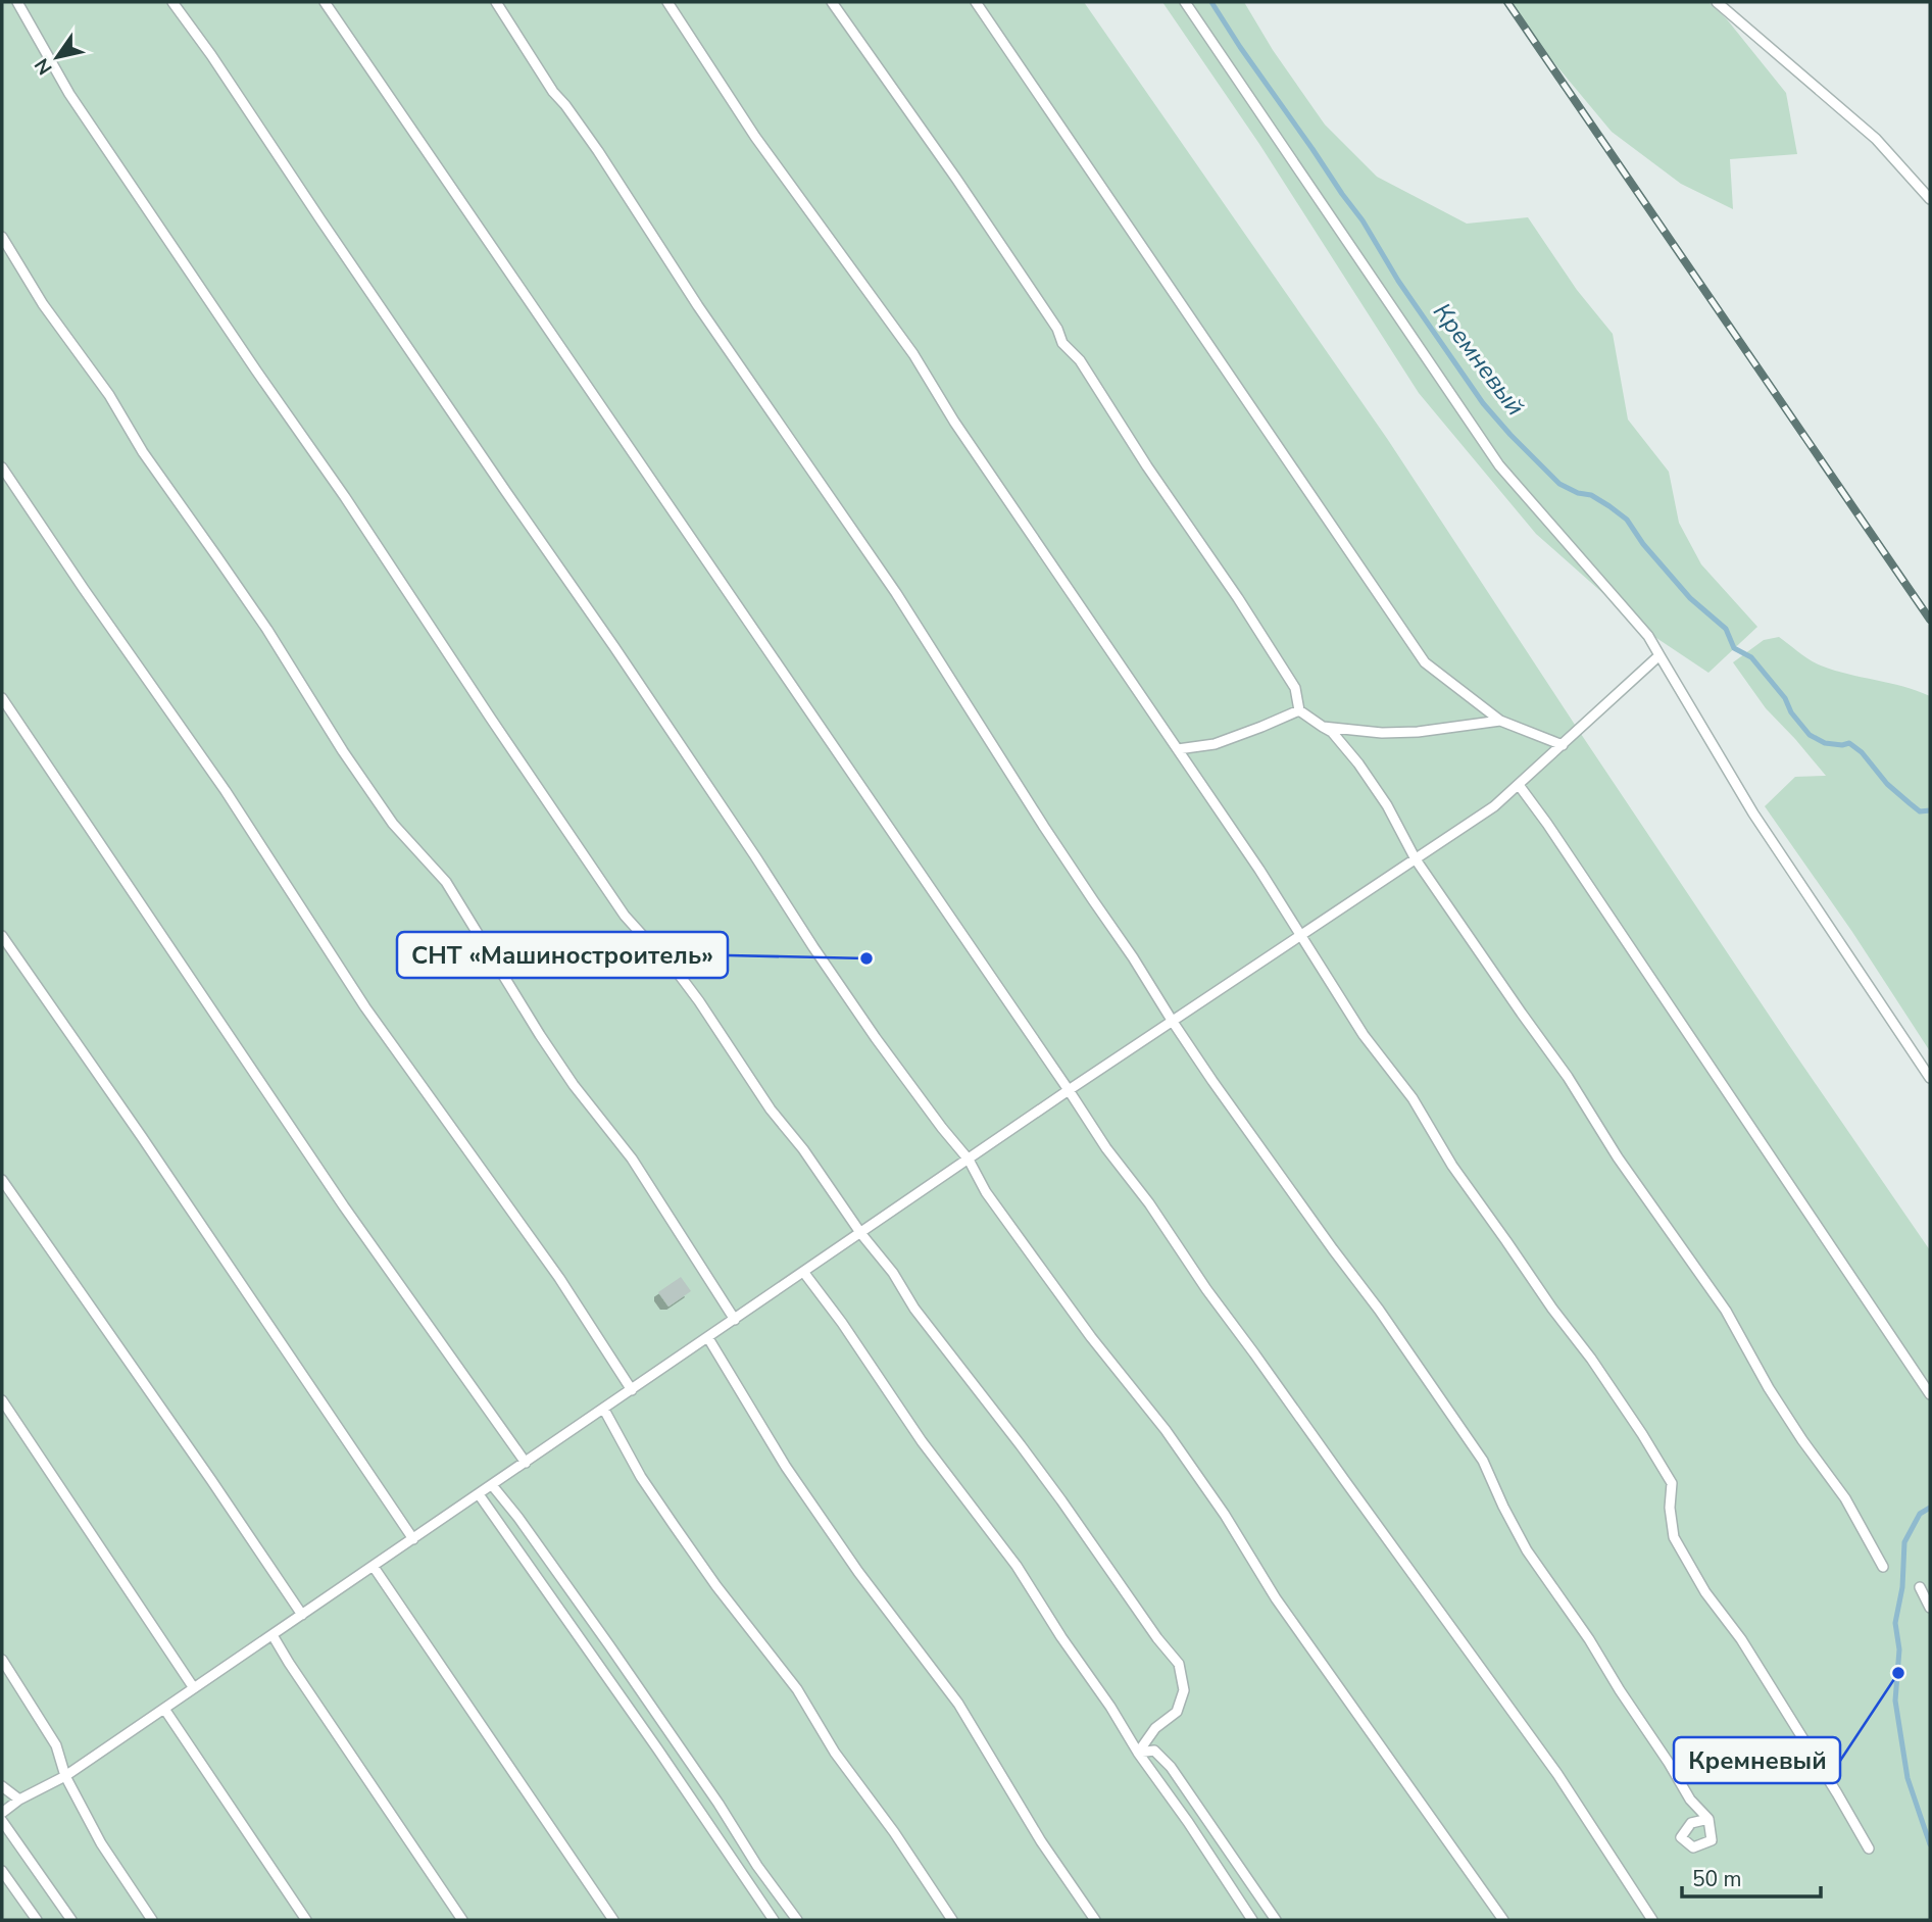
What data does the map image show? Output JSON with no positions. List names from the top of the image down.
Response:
{
  "water": ["Кремневый"],
  "places": ["СНТ «Машиностроитель»", "Кремневый"],
  "scale_bar": "50 m",
  "north": "bottom left"
}
